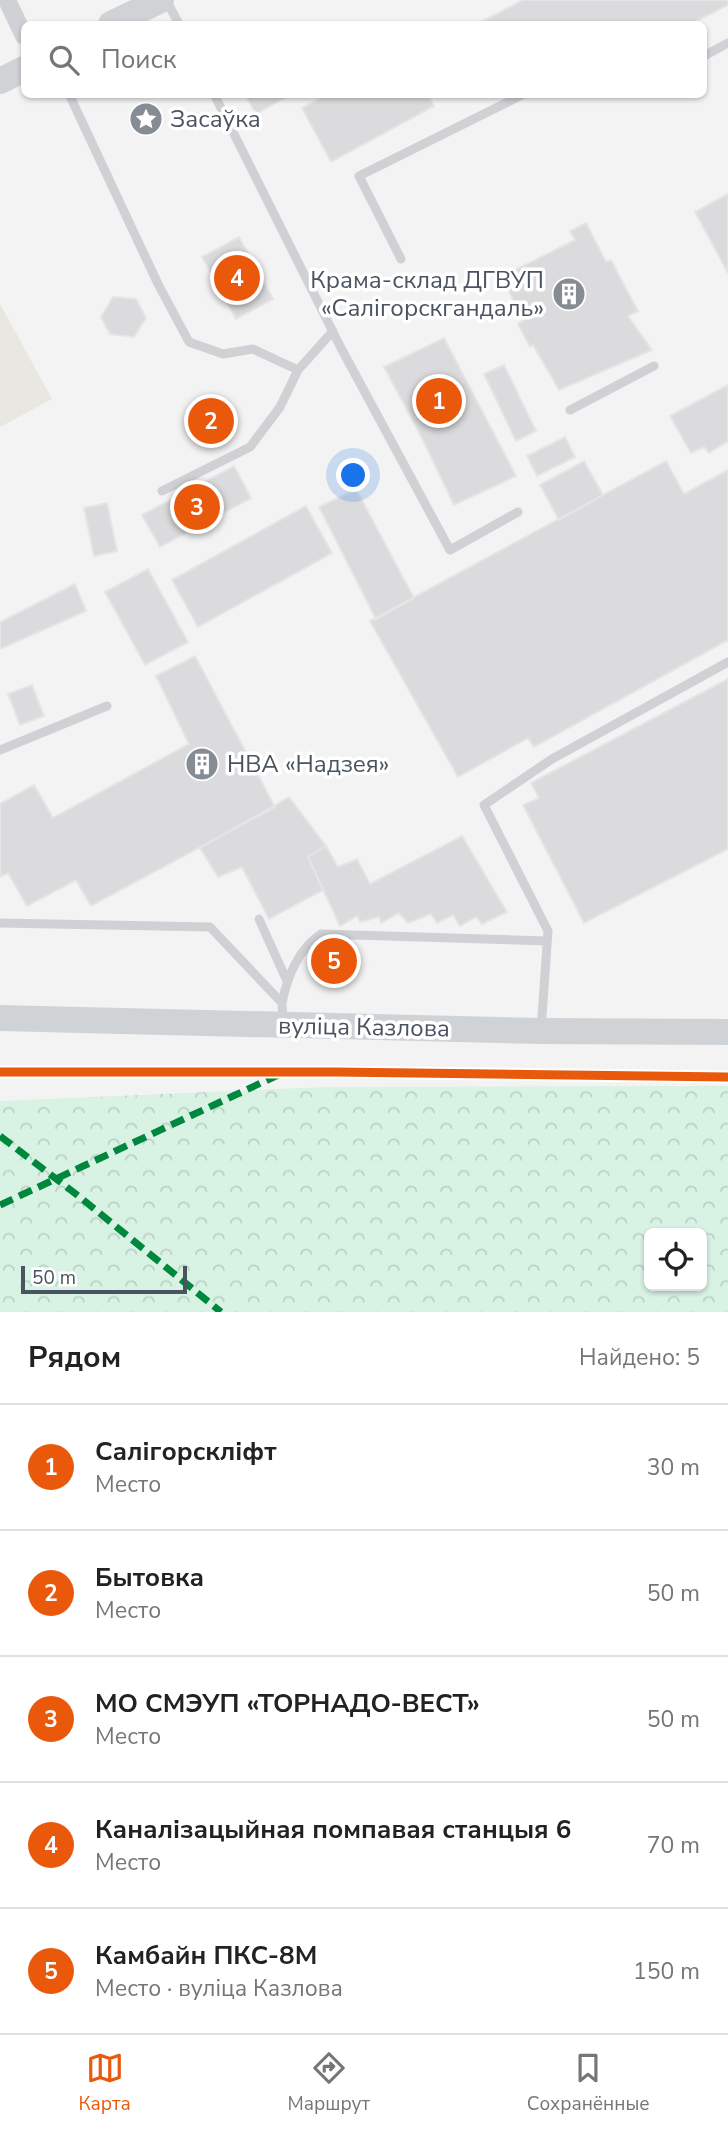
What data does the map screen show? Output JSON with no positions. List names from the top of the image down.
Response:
{
  "streets": {
    "main road": ["вуліца Казлова"]
  },
  "places": {
    "place": ["Засаўка"],
    "building": ["Крама-склад ДГВУП «Салігорскгандаль»", "НВА «Надзея»"]
  },
  "scale_bar": "50 m",
  "page": {
    "search": "Поиск",
    "pins": [
      "4",
      "1",
      "2",
      "3",
      "5"
    ],
    "scale": "50 m",
    "heading": ["Рядом", "Найдено: 5"],
    "list": [
      {
        "mark": "1",
        "name": "Салігорскліфт",
        "note": "Место",
        "value": "30 m"
      },
      {
        "mark": "2",
        "name": "Бытовка",
        "note": "Место",
        "value": "50 m"
      },
      {
        "mark": "3",
        "name": "МО СМЭУП «ТОРНАДО-ВЕСТ»",
        "note": "Место",
        "value": "50 m"
      },
      {
        "mark": "4",
        "name": "Каналізацыйная помпавая станцыя 6",
        "note": "Место",
        "value": "70 m"
      },
      {
        "mark": "5",
        "name": "Камбайн ПКС-8М",
        "note": "Место · вуліца Казлова",
        "value": "150 m"
      }
    ],
    "nav": ["Карта", "Маршрут", "Сохранённые"]
  }
}
